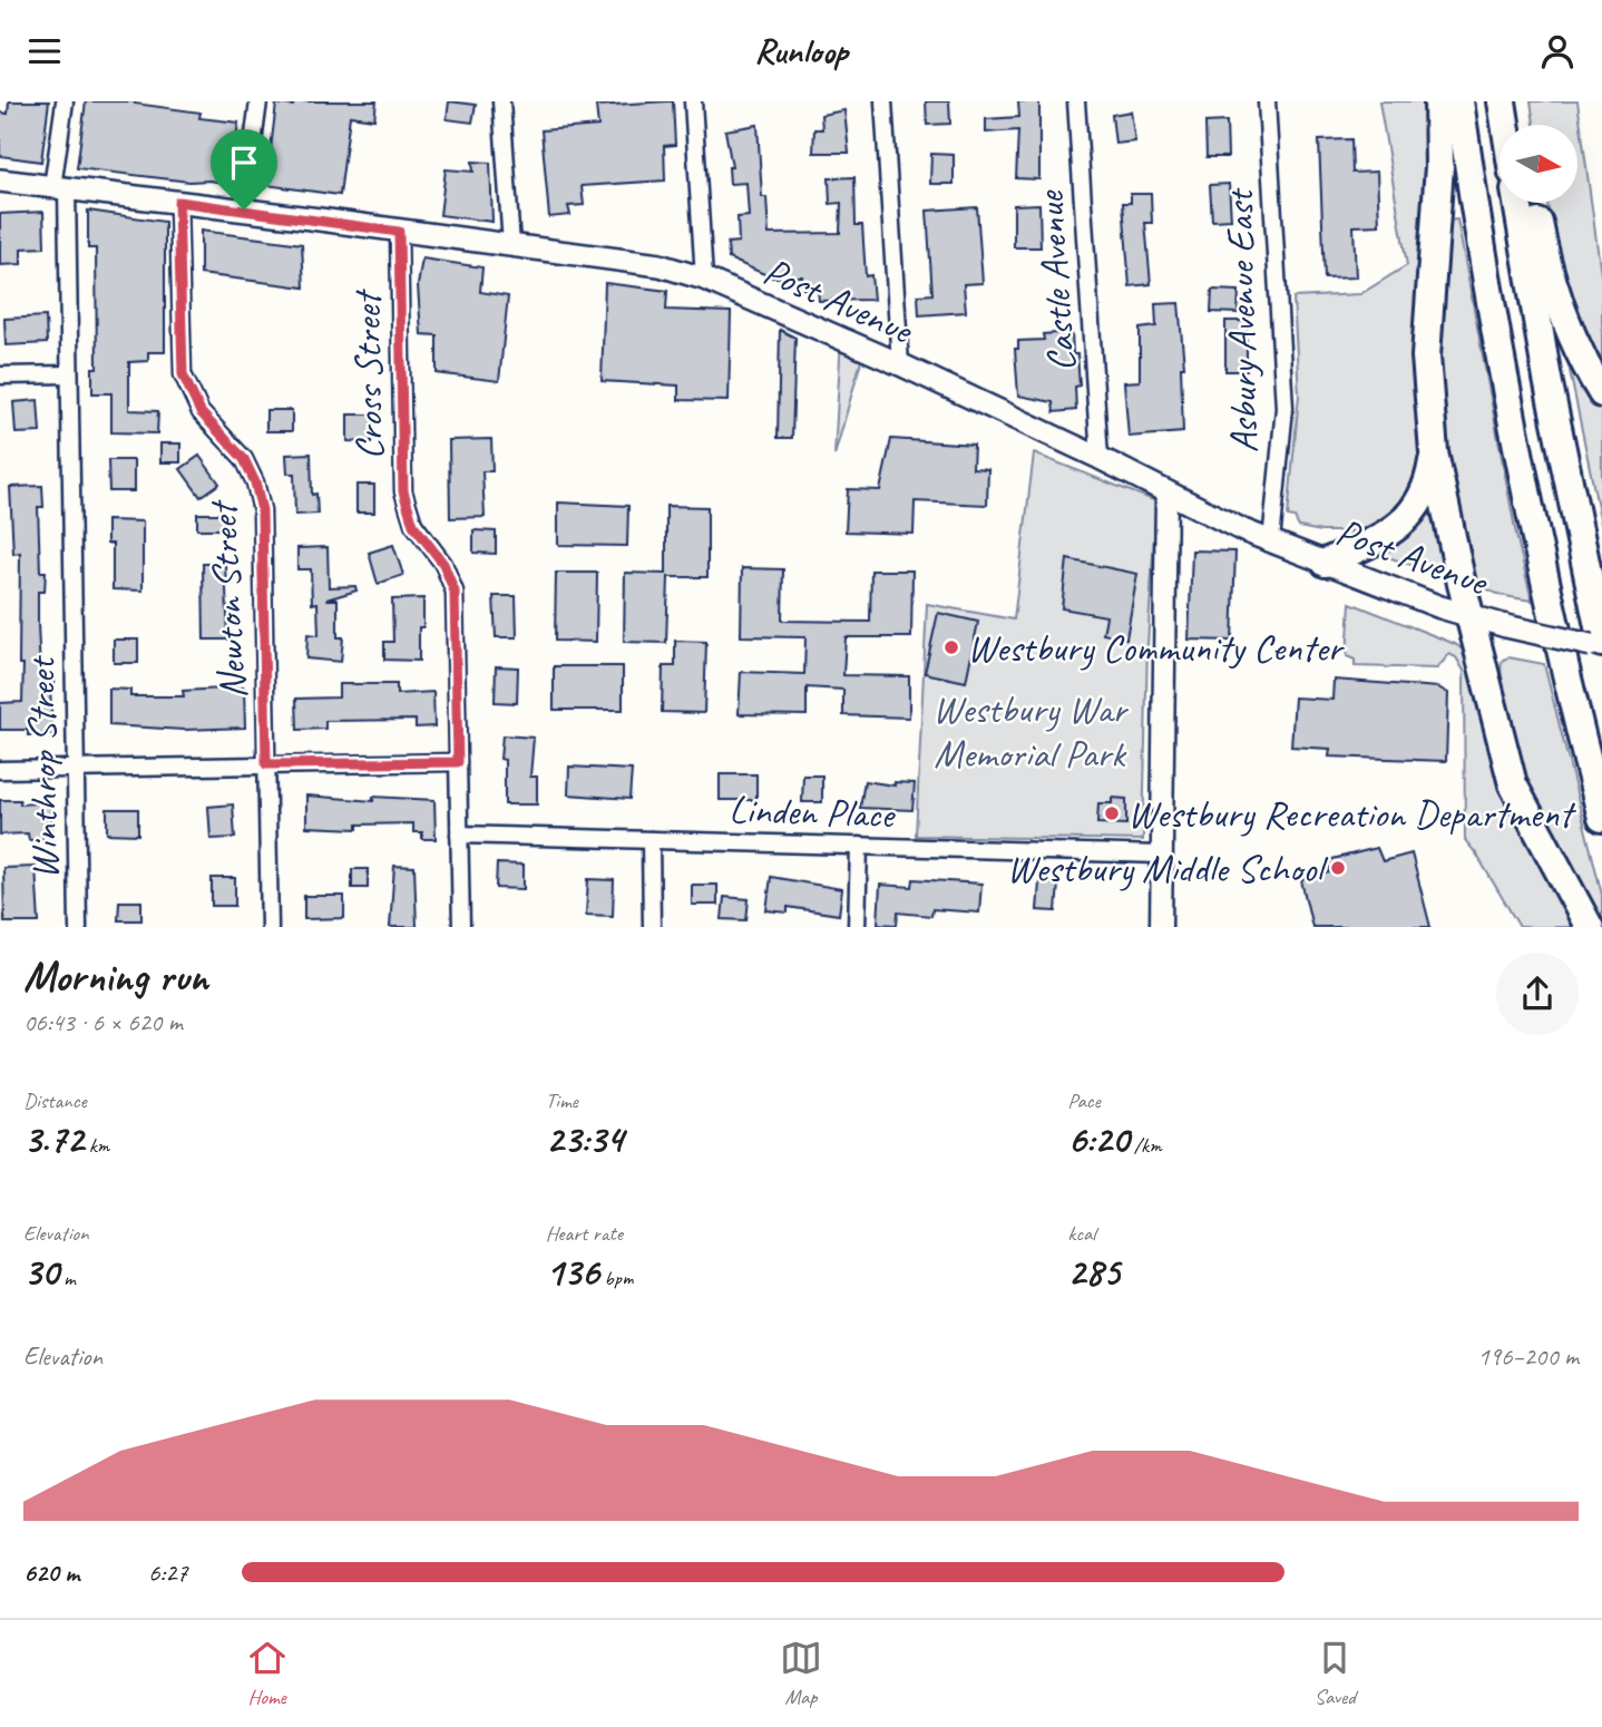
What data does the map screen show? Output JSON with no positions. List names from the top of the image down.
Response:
{
  "streets": {
    "main road": ["Post Avenue"],
    "street": [
      "Castle Avenue",
      "Asbury Avenue East",
      "Cross Street",
      "Newton Street",
      "Winthrop Street",
      "Linden Place"
    ]
  },
  "crossings": [
    ["Castle Avenue", "Post Avenue"],
    ["Post Avenue", "Asbury Avenue East"],
    ["Post Avenue", "Cross Street"],
    ["Post Avenue", "Newton Street"],
    ["Post Avenue", "Winthrop Street"],
    ["Cross Street", "Linden Place"]
  ],
  "parks": ["Westbury War Memorial Park"],
  "places": ["Westbury Community Center", "Westbury Recreation Department", "Westbury Middle School"],
  "north": "right",
  "page": {
    "header": "Runloop",
    "heading": ["Morning run", "06:43 · 6 × 620 m"],
    "stats": [
      ["Distance", "3.72 km"],
      ["Time", "23:34"],
      ["Pace", "6:20 /km"],
      ["Elevation", "30 m"],
      ["Heart rate", "136 bpm"],
      ["kcal", "285"]
    ],
    "chart": ["Elevation", "196–200 m"],
    "list": [
      {
        "name": "620 m",
        "note": "6:27"
      }
    ],
    "tabs": ["Home", "Map", "Saved"]
  }
}
